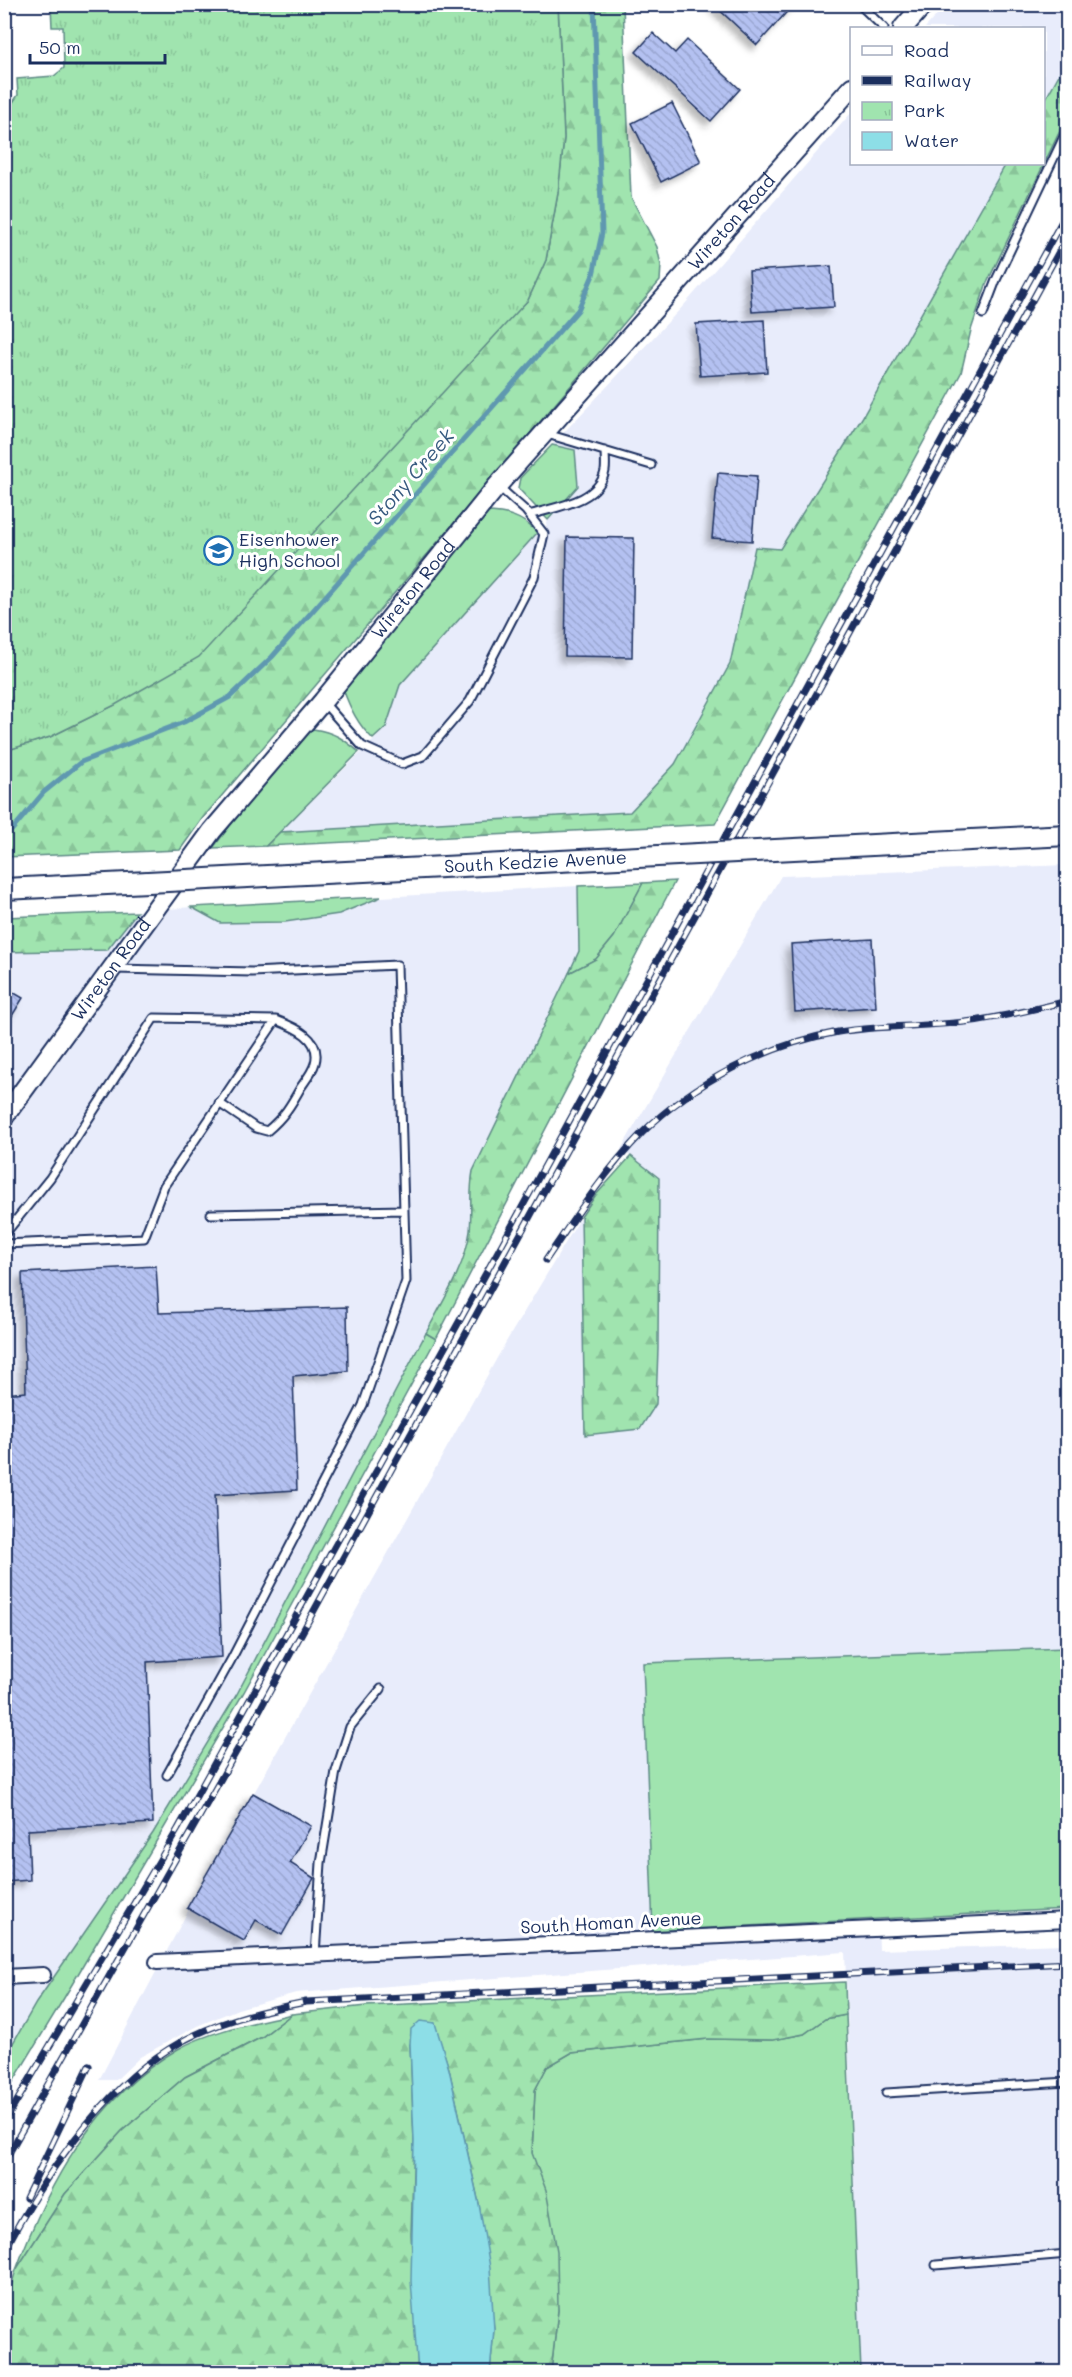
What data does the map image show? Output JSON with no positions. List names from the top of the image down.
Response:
{
  "streets": {
    "main road": ["South Kedzie Avenue"],
    "street": ["Wireton Road", "South Homan Avenue"]
  },
  "water": ["Stony Creek"],
  "places": {
    "school or university": ["Eisenhower High School"]
  },
  "legend": [
    "Road",
    "Railway",
    "Park",
    "Water"
  ],
  "scale_bar": "50 m"
}
